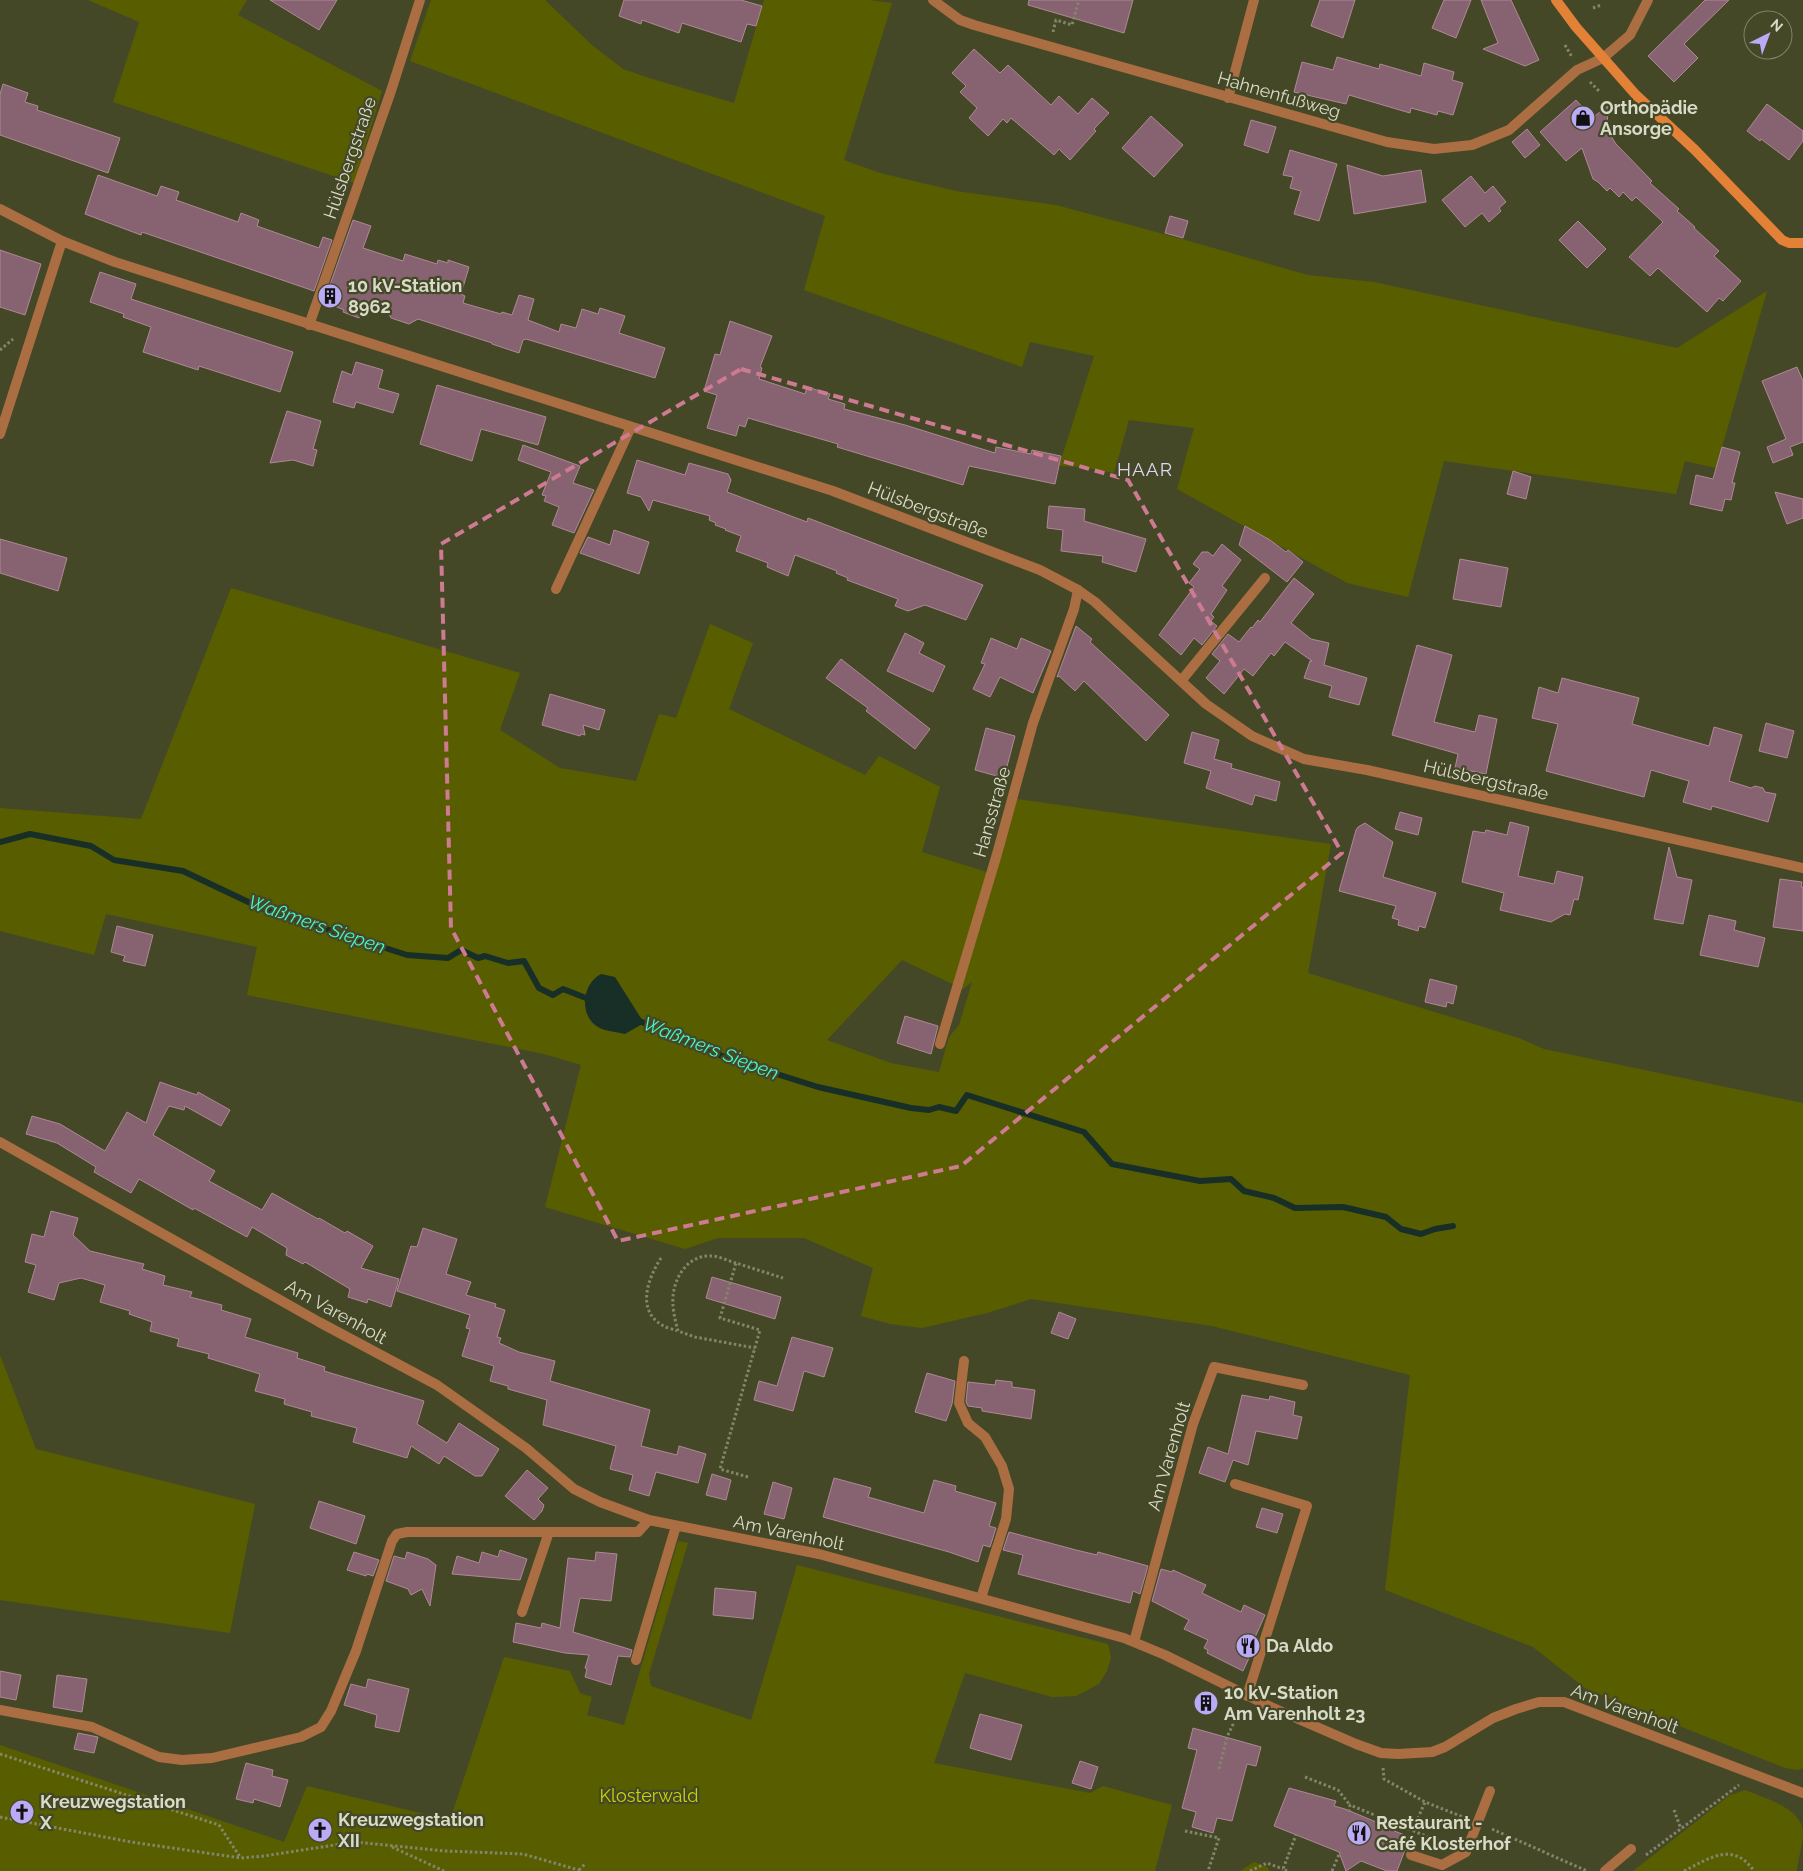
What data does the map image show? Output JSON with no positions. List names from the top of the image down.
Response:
{
  "streets": {
    "street": [
      "Hahnenfußweg",
      "Hülsbergstraße",
      "Hansstraße",
      "Am Varenholt"
    ]
  },
  "crossings": [
    ["Hülsbergstraße", "Hansstraße"]
  ],
  "districts": ["HAAR"],
  "water": ["Waßmers Siepen"],
  "parks": ["Klosterwald"],
  "places": {
    "shop": ["Orthopädie Ansorge"],
    "building": ["10 kV-Station 8962", "10 kV-Station Am Varenholt 23"],
    "restaurant": ["Da Aldo", "Restaurant - Café Klosterhof"],
    "church": ["Kreuzwegstation X", "Kreuzwegstation XII"]
  },
  "north": "top right"
}
